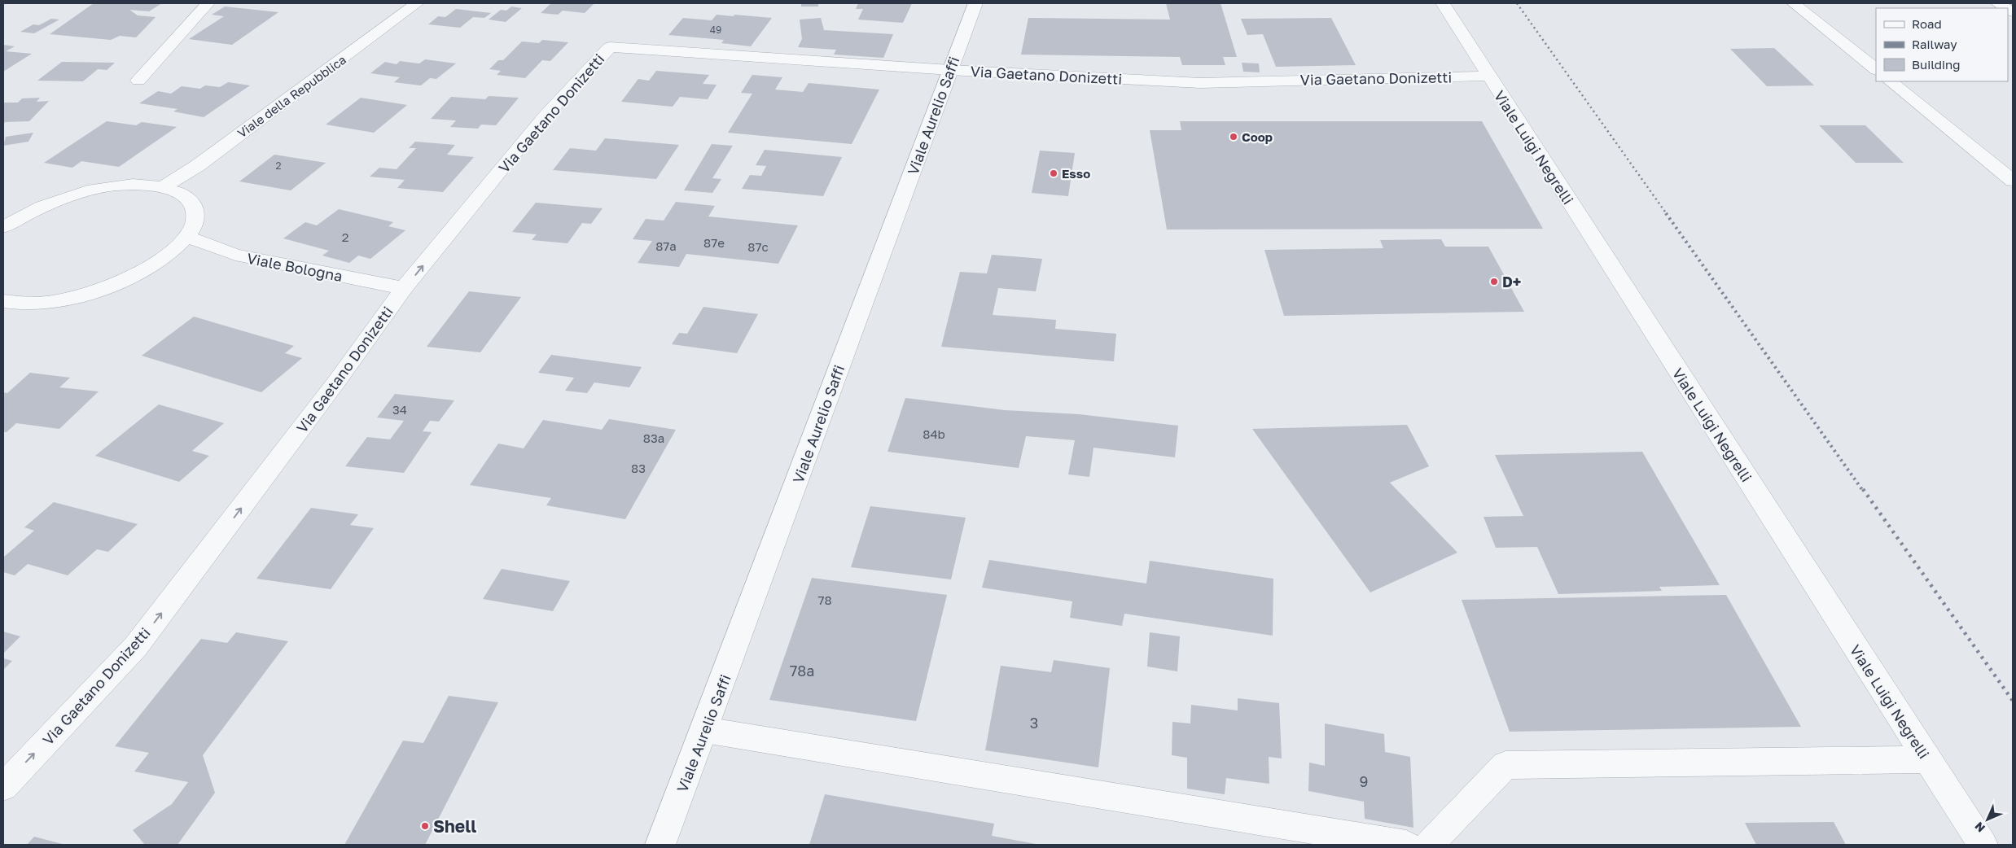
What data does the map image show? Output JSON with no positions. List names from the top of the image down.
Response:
{
  "streets": {
    "street": [
      "Via Gaetano Donizetti",
      "Viale della Repubblica",
      "Viale Aurelio Saffi",
      "Viale Luigi Negrelli",
      "Viale Bologna"
    ]
  },
  "crossings": [
    ["Via Gaetano Donizetti", "Viale Aurelio Saffi"],
    ["Via Gaetano Donizetti", "Viale Luigi Negrelli"],
    ["Via Gaetano Donizetti", "Viale Bologna"]
  ],
  "one_way": ["Via Gaetano Donizetti"],
  "places": [
    "Coop",
    "Esso",
    "D+",
    "Shell"
  ],
  "house_numbers": [
    "49",
    "2",
    "2",
    "87e",
    "87a",
    "87c",
    "34",
    "84b",
    "83a",
    "83",
    "78",
    "78a",
    "3",
    "9"
  ],
  "legend": ["Road", "Railway", "Building"],
  "north": "bottom left"
}
